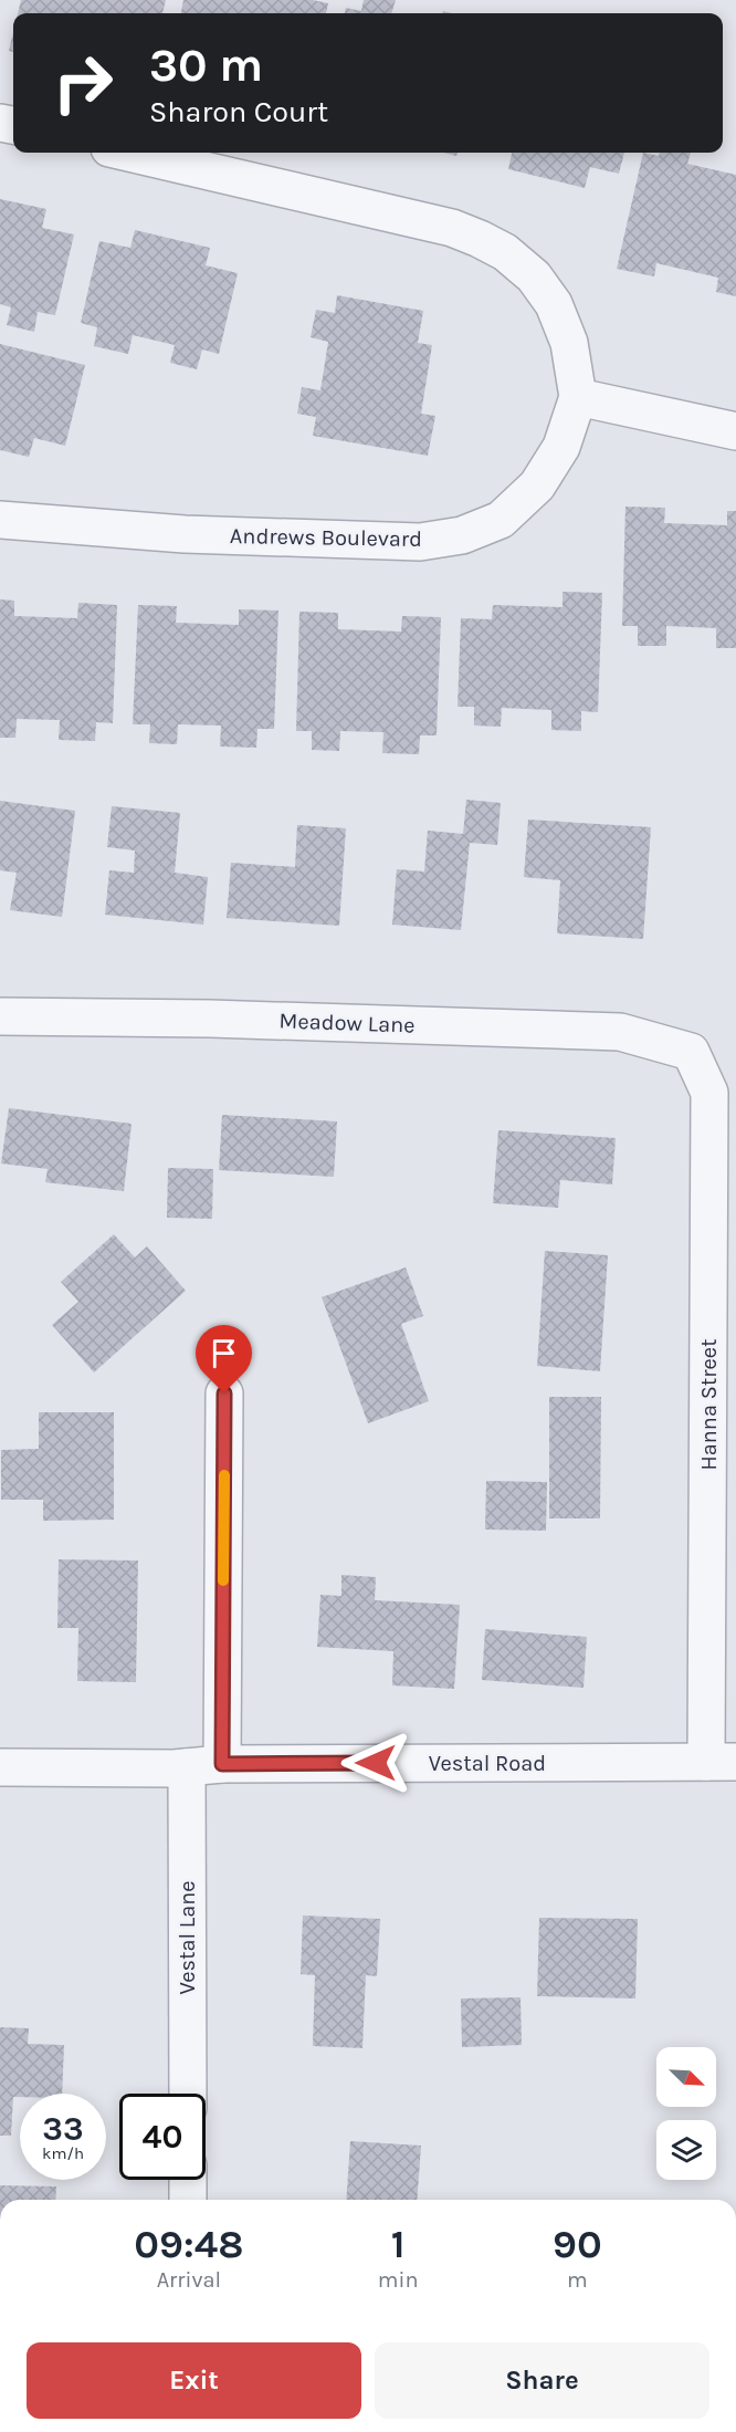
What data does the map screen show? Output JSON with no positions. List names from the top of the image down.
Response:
{
  "streets": {
    "street": [
      "Andrews Boulevard",
      "Meadow Lane",
      "Hanna Street",
      "Vestal Road",
      "Vestal Lane"
    ]
  },
  "crossings": [
    ["Meadow Lane", "Hanna Street"],
    ["Hanna Street", "Vestal Road"],
    ["Vestal Road", "Vestal Lane"]
  ],
  "north": "bottom right",
  "page": {
    "turn": ["30 m", "Sharon Court"],
    "speed": "33 km/h",
    "limit": "40",
    "eta": [
      "09:48",
      "Arrival",
      "1",
      "min",
      "90",
      "m"
    ],
    "buttons": ["Exit", "Share"]
  }
}
